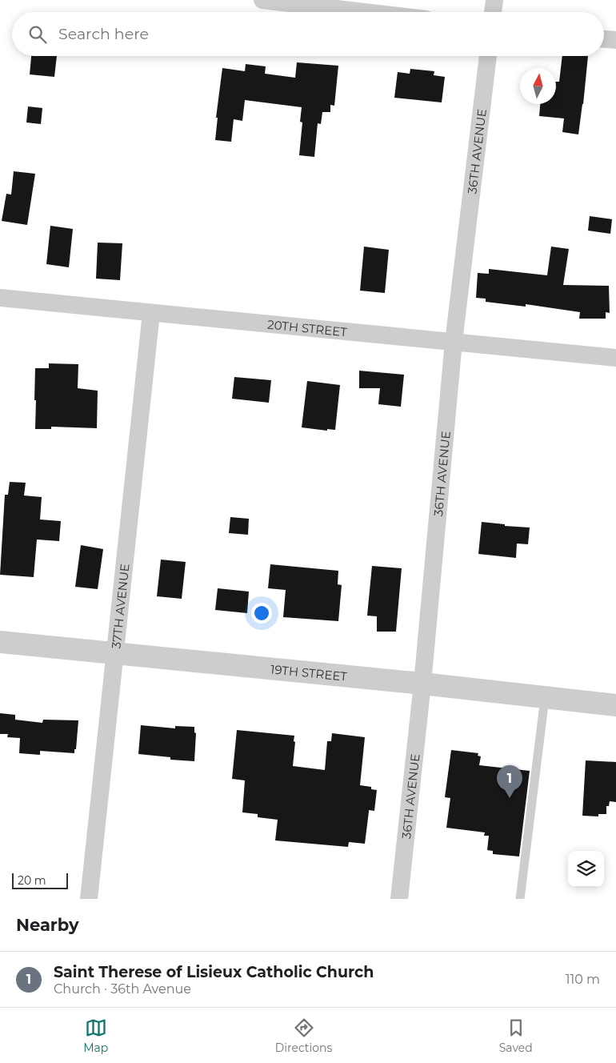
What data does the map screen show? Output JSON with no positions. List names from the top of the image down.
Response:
{
  "streets": {
    "street": [
      "36TH AVENUE",
      "20TH STREET",
      "37TH AVENUE",
      "19TH STREET"
    ]
  },
  "crossings": [
    ["36TH AVENUE", "20TH STREET"],
    ["36TH AVENUE", "19TH STREET"],
    ["20TH STREET", "37TH AVENUE"],
    ["37TH AVENUE", "19TH STREET"]
  ],
  "scale_bar": "20 m",
  "north": "top",
  "page": {
    "search": "Search here",
    "pins": "1",
    "scale": "20 m",
    "heading": "Nearby",
    "list": [
      {
        "mark": "1",
        "name": "Saint Therese of Lisieux Catholic Church",
        "note": "Church · 36th Avenue",
        "value": "110 m"
      }
    ],
    "nav": ["Map", "Directions", "Saved"]
  }
}
